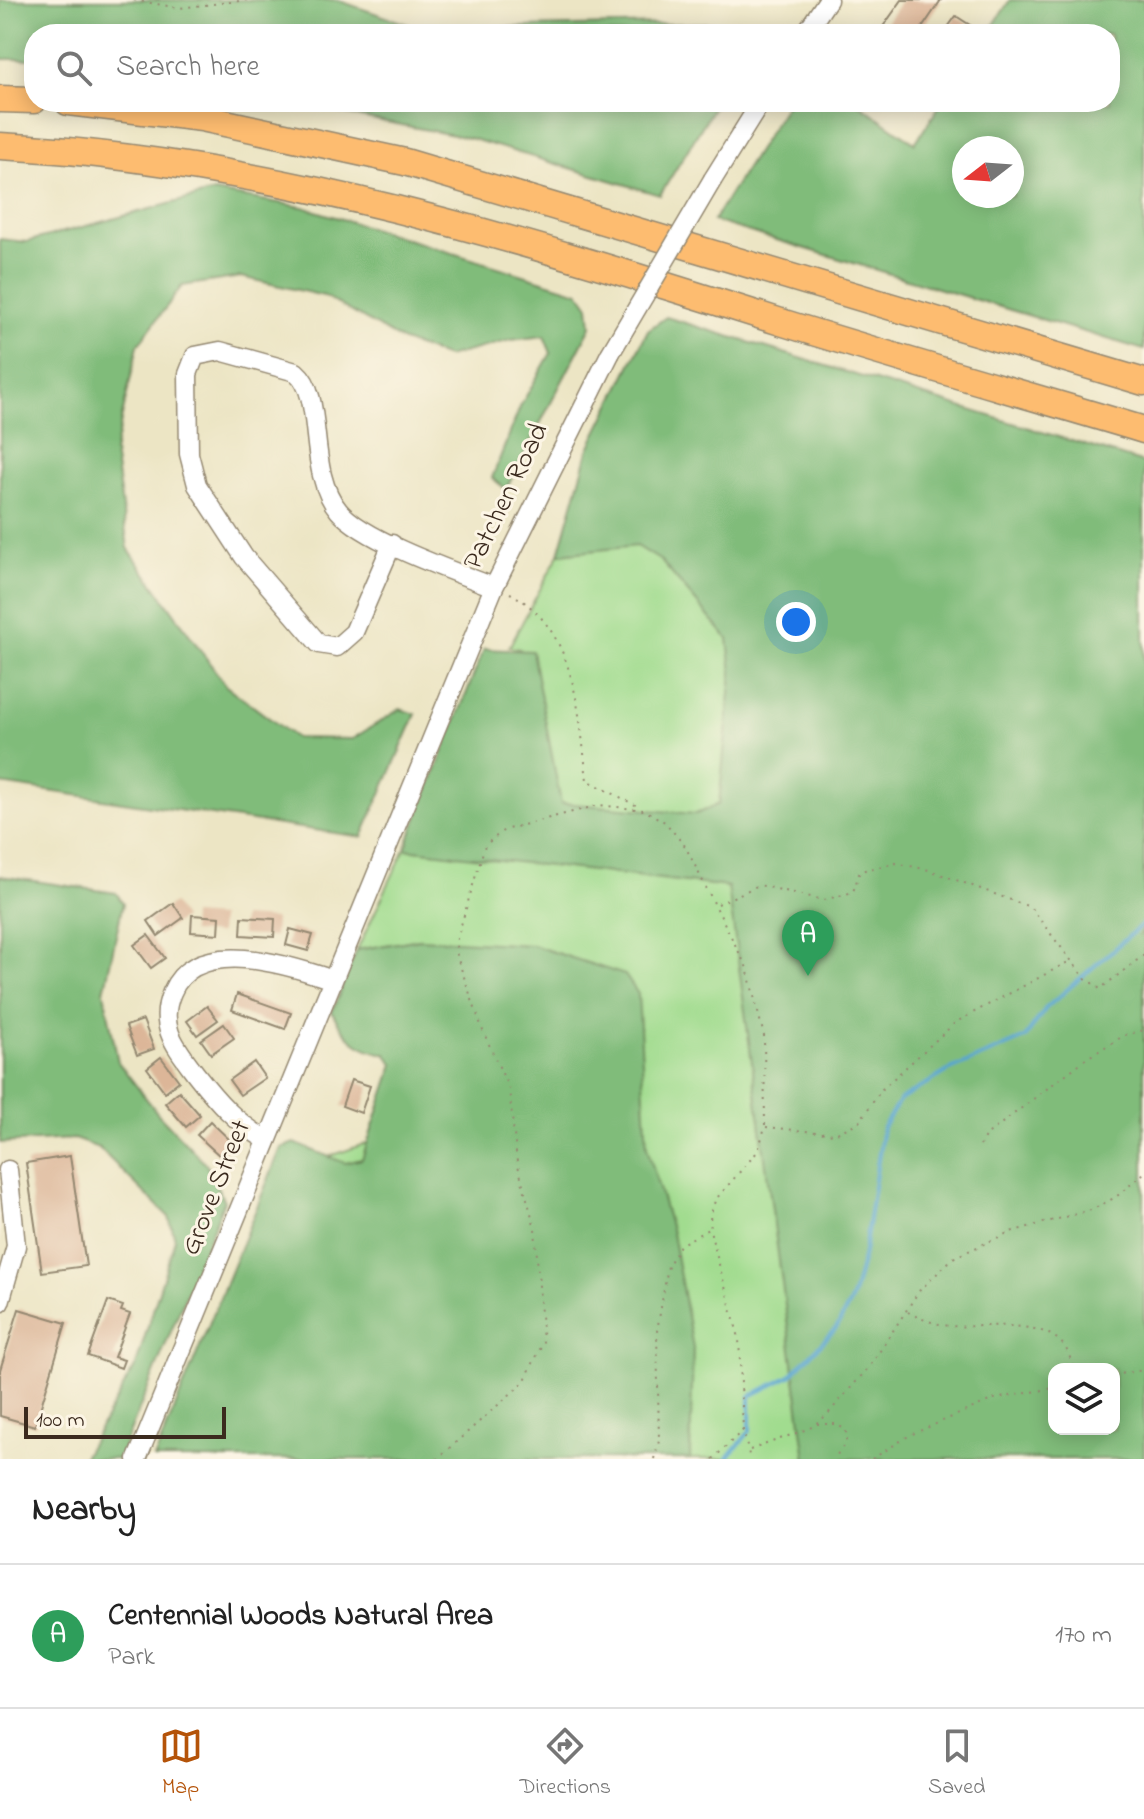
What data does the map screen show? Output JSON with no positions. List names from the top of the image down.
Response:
{
  "streets": {
    "street": ["Patchen Road", "Grove Street"]
  },
  "crossings": [
    ["Patchen Road", "Grove Street"]
  ],
  "scale_bar": "100 m",
  "north": "left",
  "page": {
    "search": "Search here",
    "pins": "A",
    "scale": "100 m",
    "heading": "Nearby",
    "list": [
      {
        "mark": "A",
        "name": "Centennial Woods Natural Area",
        "note": "Park",
        "value": "170 m"
      }
    ],
    "nav": ["Map", "Directions", "Saved"]
  }
}
